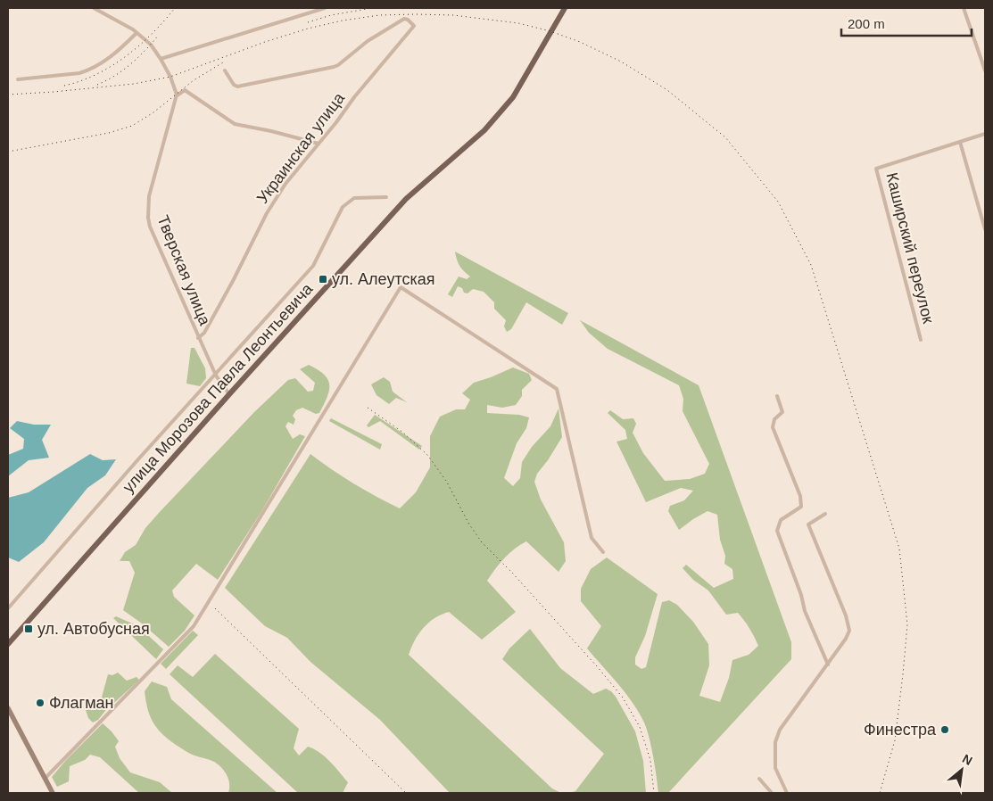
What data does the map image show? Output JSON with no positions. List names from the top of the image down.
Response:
{
  "streets": {
    "main road": ["улица Морозова Павла Леонтьевича"],
    "street": ["Украинская улица", "Каширский переулок", "Тверская улица"]
  },
  "crossings": [
    ["Украинская улица", "Тверская улица"],
    ["Тверская улица", "улица Морозова Павла Леонтьевича"]
  ],
  "places": {
    "transit": ["ул. Алеутская", "ул. Автобусная"],
    "other": ["Флагман", "Финестра"]
  },
  "scale_bar": "200 m",
  "north": "top right"
}
